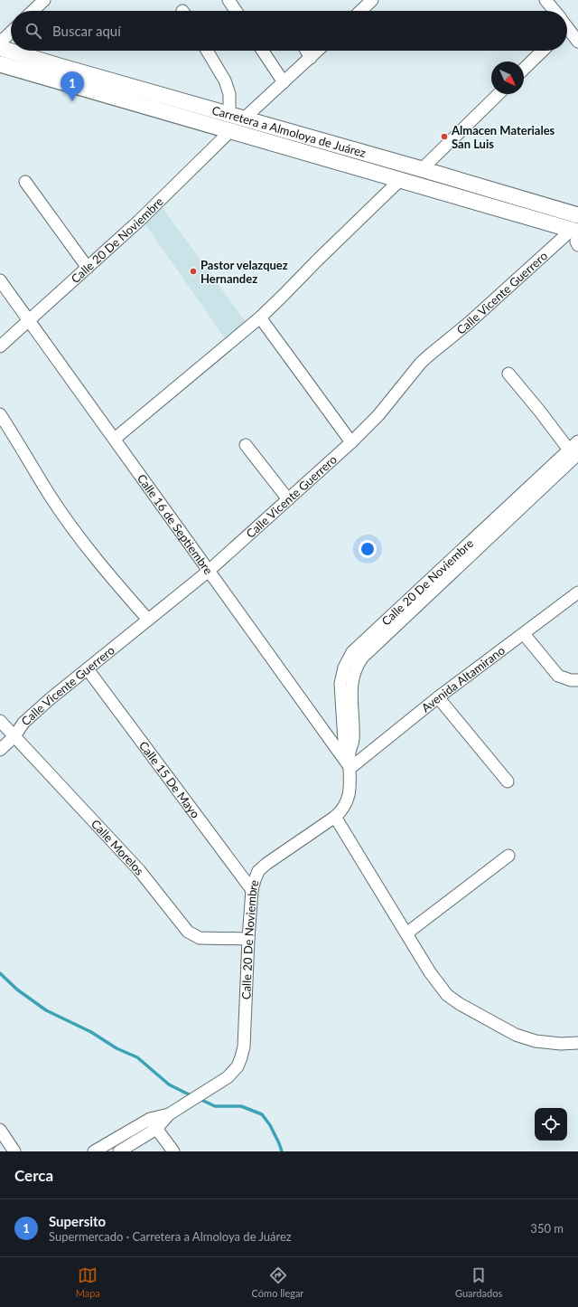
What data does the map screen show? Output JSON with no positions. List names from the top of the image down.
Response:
{
  "streets": {
    "main road": ["Carretera a Almoloya de Juárez"],
    "street": [
      "Calle 20 De Noviembre",
      "Calle Vicente Guerrero",
      "Calle 16 de Septiembre",
      "Avenida Altamirano",
      "Calle 15 De Mayo",
      "Calle Morelos"
    ]
  },
  "crossings": [
    ["Carretera a Almoloya de Juárez", "Calle 20 De Noviembre"],
    ["Carretera a Almoloya de Juárez", "Calle Vicente Guerrero"],
    ["Calle 20 De Noviembre", "Calle 16 de Septiembre"],
    ["Calle 20 De Noviembre", "Avenida Altamirano"],
    ["Calle 20 De Noviembre", "Calle 15 De Mayo"],
    ["Calle 20 De Noviembre", "Calle Morelos"],
    ["Calle Vicente Guerrero", "Calle 16 de Septiembre"],
    ["Calle Vicente Guerrero", "Calle 15 De Mayo"],
    ["Calle Vicente Guerrero", "Calle Morelos"],
    ["Calle 16 de Septiembre", "Avenida Altamirano"]
  ],
  "places": ["Almacen Materiales San Luis", "Pastor velazquez Hernandez"],
  "north": "bottom right",
  "page": {
    "search": "Buscar aquí",
    "pins": "1",
    "heading": "Cerca",
    "list": [
      {
        "mark": "1",
        "name": "Supersito",
        "note": "Supermercado · Carretera a Almoloya de Juárez",
        "value": "350 m"
      }
    ],
    "nav": ["Mapa", "Cómo llegar", "Guardados"]
  }
}
